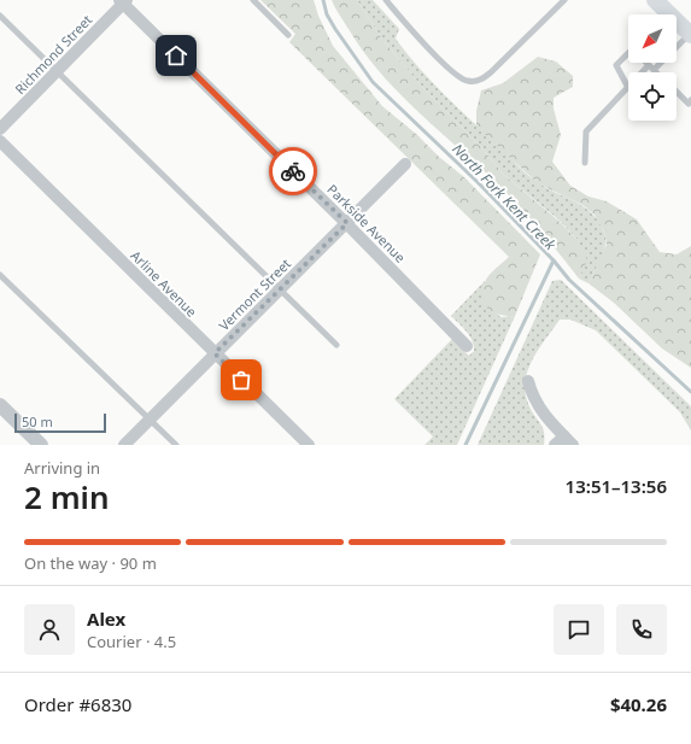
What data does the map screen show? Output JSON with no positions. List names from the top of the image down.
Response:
{
  "streets": {
    "street": [
      "Richmond Street",
      "Parkside Avenue",
      "Arline Avenue",
      "Vermont Street"
    ]
  },
  "crossings": [
    ["Richmond Street", "Parkside Avenue"],
    ["Parkside Avenue", "Vermont Street"],
    ["Arline Avenue", "Vermont Street"]
  ],
  "water": ["North Fork Kent Creek"],
  "scale_bar": "50 m",
  "north": "bottom left",
  "page": {
    "scale": "50 m",
    "heading": ["2 min", "Arriving in", "13:51–13:56"],
    "panel": [
      "Alex",
      "Courier · 4.5",
      "Order #6830",
      "$40.26"
    ],
    "bar": "On the way · 90 m"
  }
}
